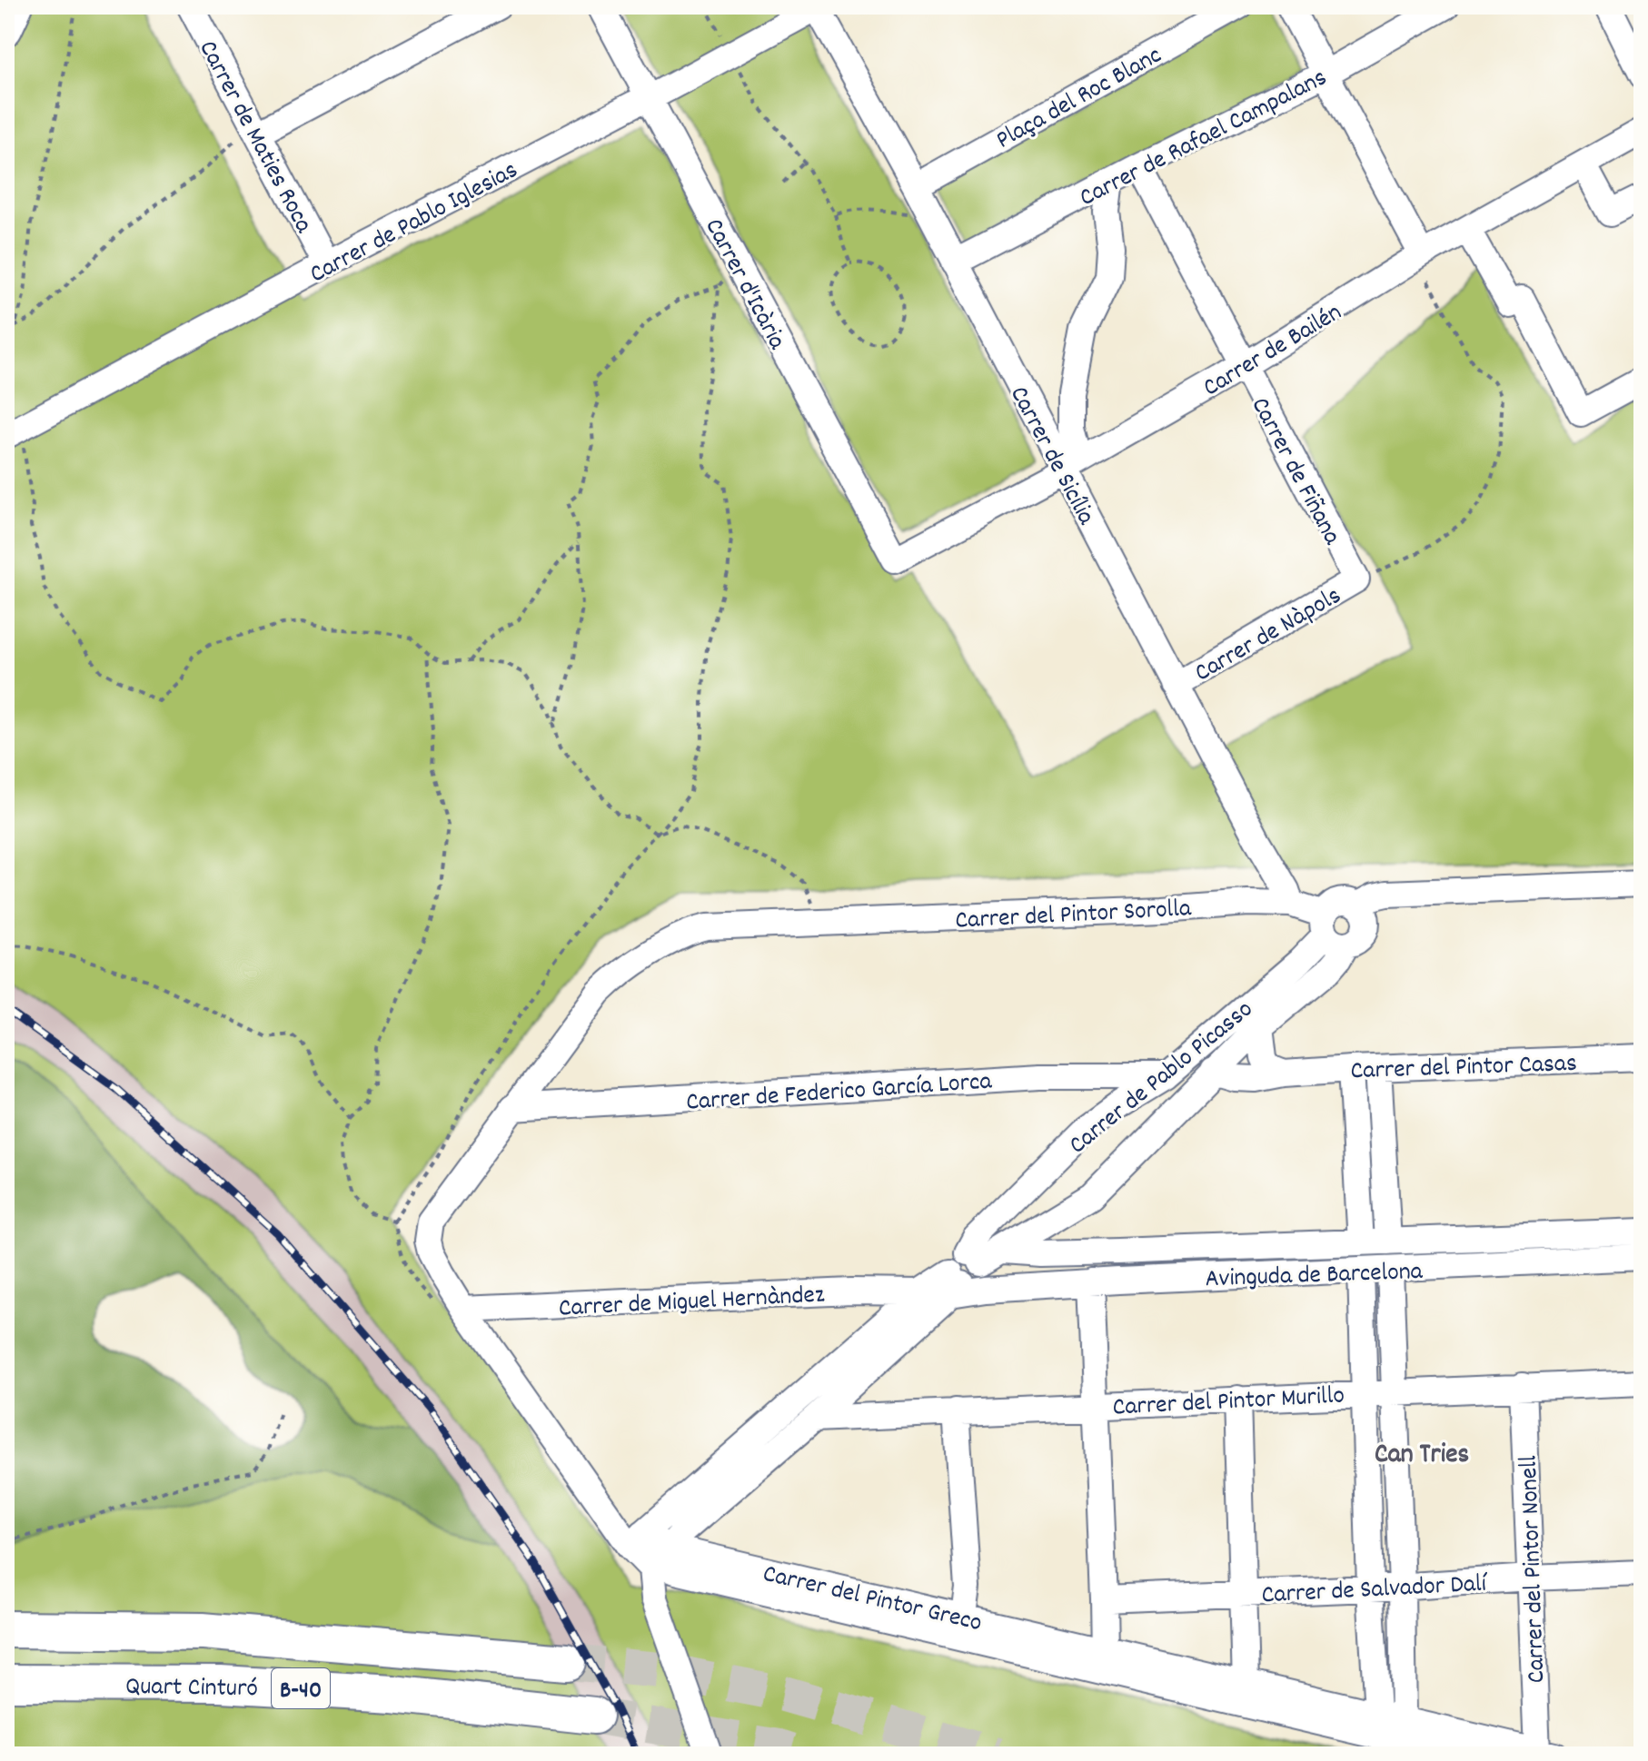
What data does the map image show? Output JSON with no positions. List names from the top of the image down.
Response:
{
  "streets": {
    "highway": ["Quart Cinturó", "B-40"],
    "street": [
      "Plaça del Roc Blanc",
      "Carrer de Maties Roca",
      "Carrer de Rafael Campalans",
      "Carrer de Pablo Iglesias",
      "Carrer d'Icària",
      "Carrer de Bailén",
      "Carrer de Sicília",
      "Carrer de Fiñana",
      "Carrer de Nàpols",
      "Carrer del Pintor Sorolla",
      "Carrer del Pintor Casas",
      "Carrer de Pablo Picasso",
      "Carrer de Federico García Lorca",
      "Avinguda de Barcelona",
      "Carrer de Miguel Hernàndez",
      "Carrer del Pintor Murillo",
      "Carrer del Pintor Nonell",
      "Carrer de Salvador Dalí",
      "Carrer del Pintor Greco"
    ]
  },
  "crossings": [
    ["Plaça del Roc Blanc", "Carrer de Sicília"],
    ["Carrer de Maties Roca", "Carrer de Pablo Iglesias"],
    ["Carrer de Rafael Campalans", "Carrer de Sicília"],
    ["Carrer de Rafael Campalans", "Carrer de Fiñana"],
    ["Carrer de Pablo Iglesias", "Carrer d'Icària"],
    ["Carrer de Pablo Iglesias", "Carrer de Sicília"],
    ["Carrer d'Icària", "Carrer de Bailén"],
    ["Carrer de Bailén", "Carrer de Sicília"],
    ["Carrer de Bailén", "Carrer de Fiñana"],
    ["Carrer de Sicília", "Carrer de Nàpols"],
    ["Carrer de Sicília", "Carrer del Pintor Sorolla"],
    ["Carrer de Fiñana", "Carrer de Nàpols"],
    ["Carrer del Pintor Sorolla", "Carrer de Pablo Picasso"],
    ["Carrer del Pintor Casas", "Carrer de Pablo Picasso"],
    ["Carrer de Pablo Picasso", "Carrer de Federico García Lorca"],
    ["Carrer de Pablo Picasso", "Avinguda de Barcelona"],
    ["Carrer de Pablo Picasso", "Carrer de Miguel Hernàndez"],
    ["Carrer de Pablo Picasso", "Carrer del Pintor Murillo"],
    ["Carrer de Pablo Picasso", "Carrer del Pintor Greco"],
    ["Carrer del Pintor Murillo", "Carrer del Pintor Nonell"],
    ["Carrer del Pintor Nonell", "Carrer de Salvador Dalí"],
    ["Carrer del Pintor Nonell", "Carrer del Pintor Greco"]
  ],
  "districts": ["Can Tries"]
}
